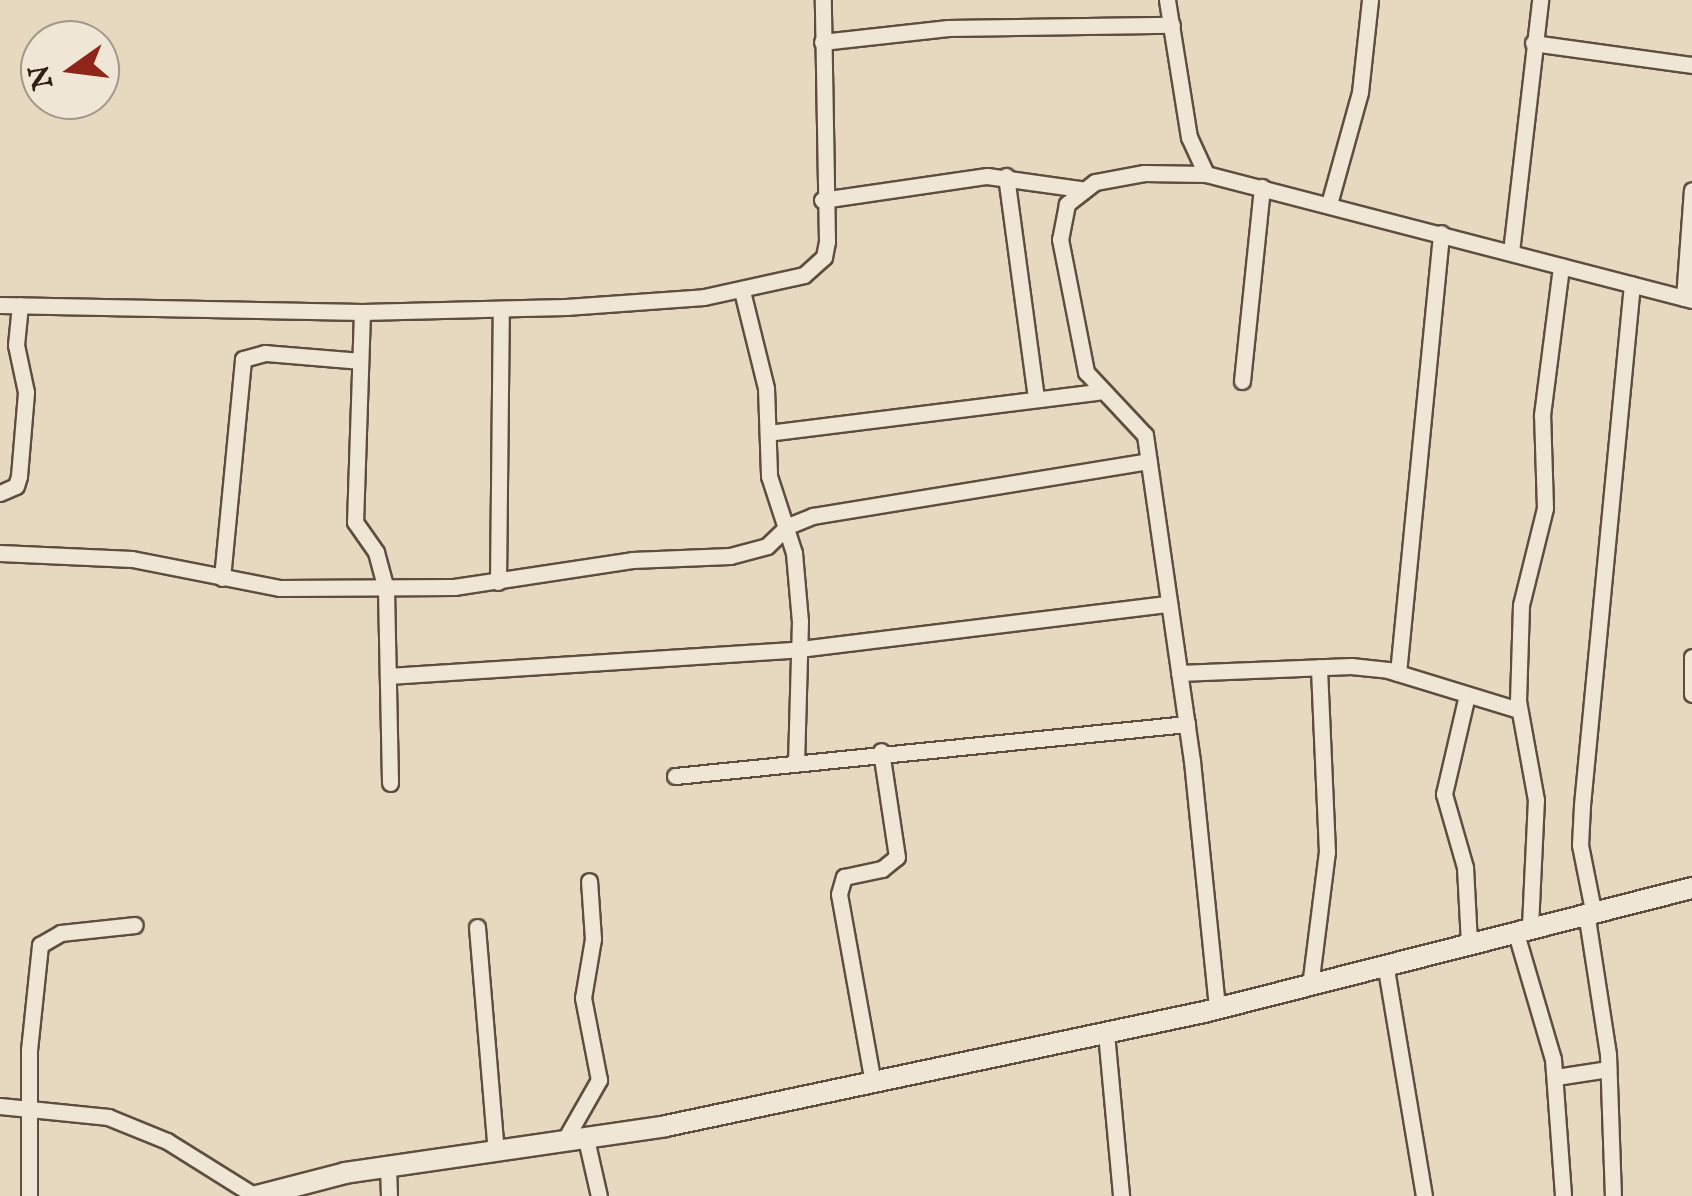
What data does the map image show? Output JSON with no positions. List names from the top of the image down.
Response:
{
  "north": "left"
}
